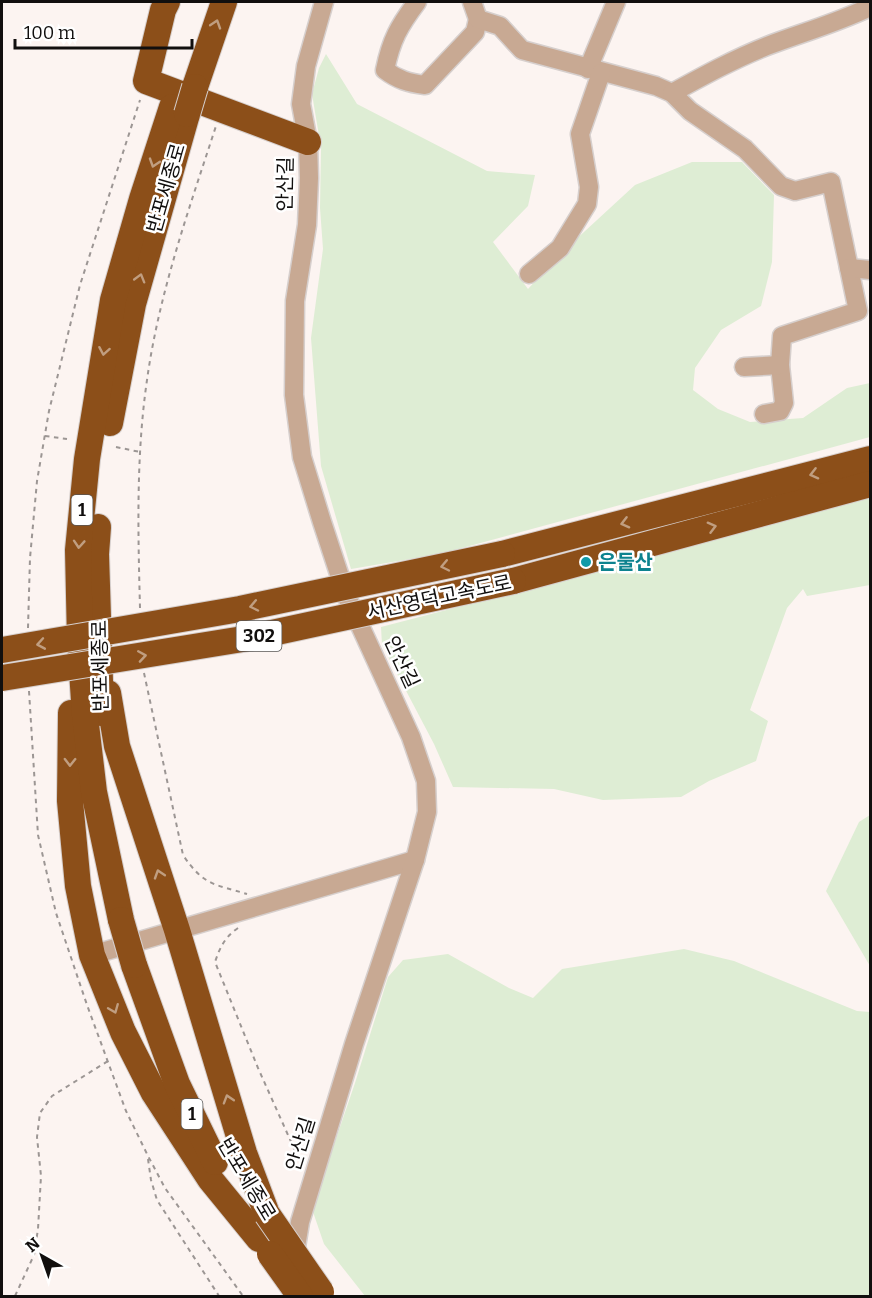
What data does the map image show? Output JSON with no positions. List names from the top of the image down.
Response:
{
  "streets": {
    "highway": [
      "반포세종로",
      "1",
      "서산영덕고속도로",
      "302"
    ],
    "street": ["안산길"]
  },
  "places": ["은둘산"],
  "scale_bar": "100 m",
  "north": "top left"
}
